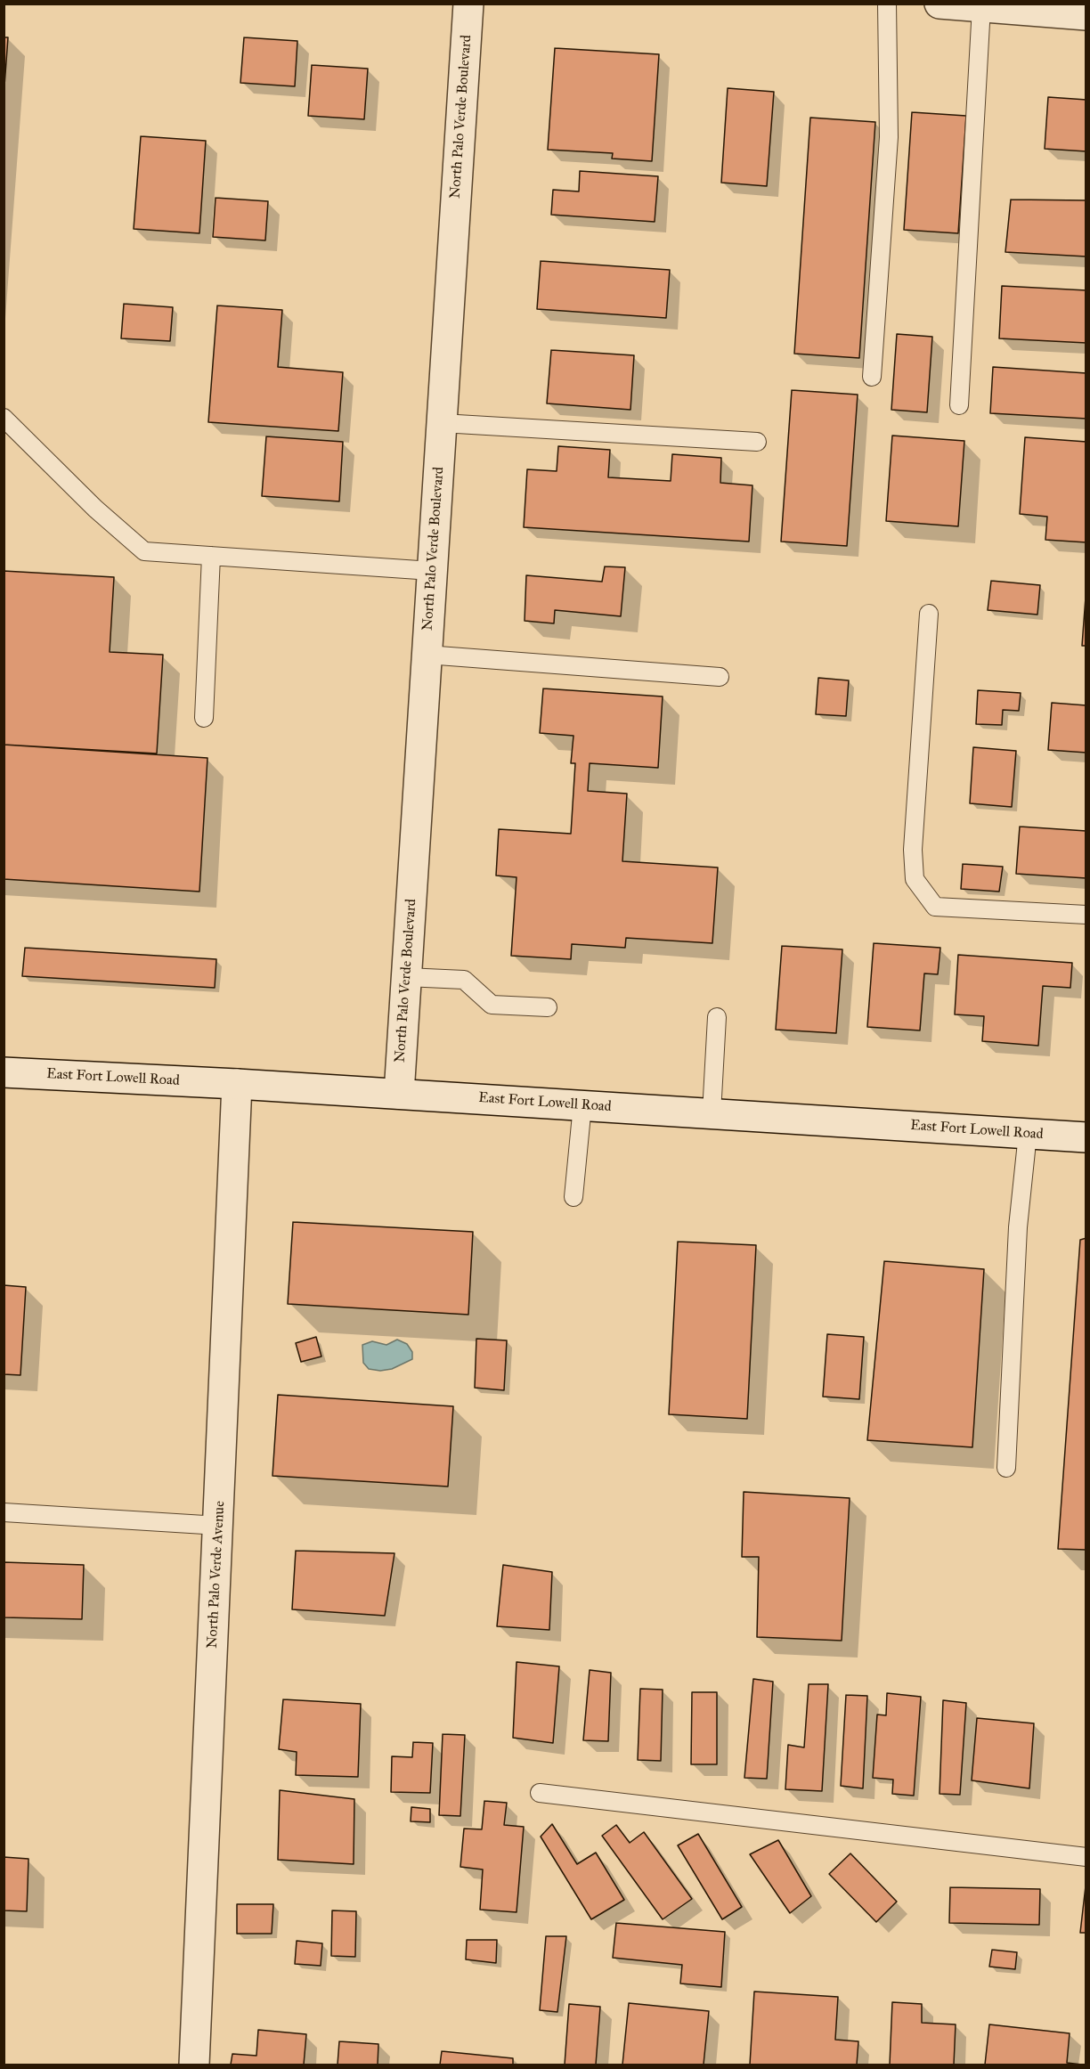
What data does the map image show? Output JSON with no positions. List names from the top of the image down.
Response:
{
  "streets": {
    "street": ["North Palo Verde Boulevard", "East Fort Lowell Road", "North Palo Verde Avenue"]
  },
  "crossings": [
    ["North Palo Verde Boulevard", "East Fort Lowell Road"],
    ["East Fort Lowell Road", "North Palo Verde Avenue"]
  ]
}
